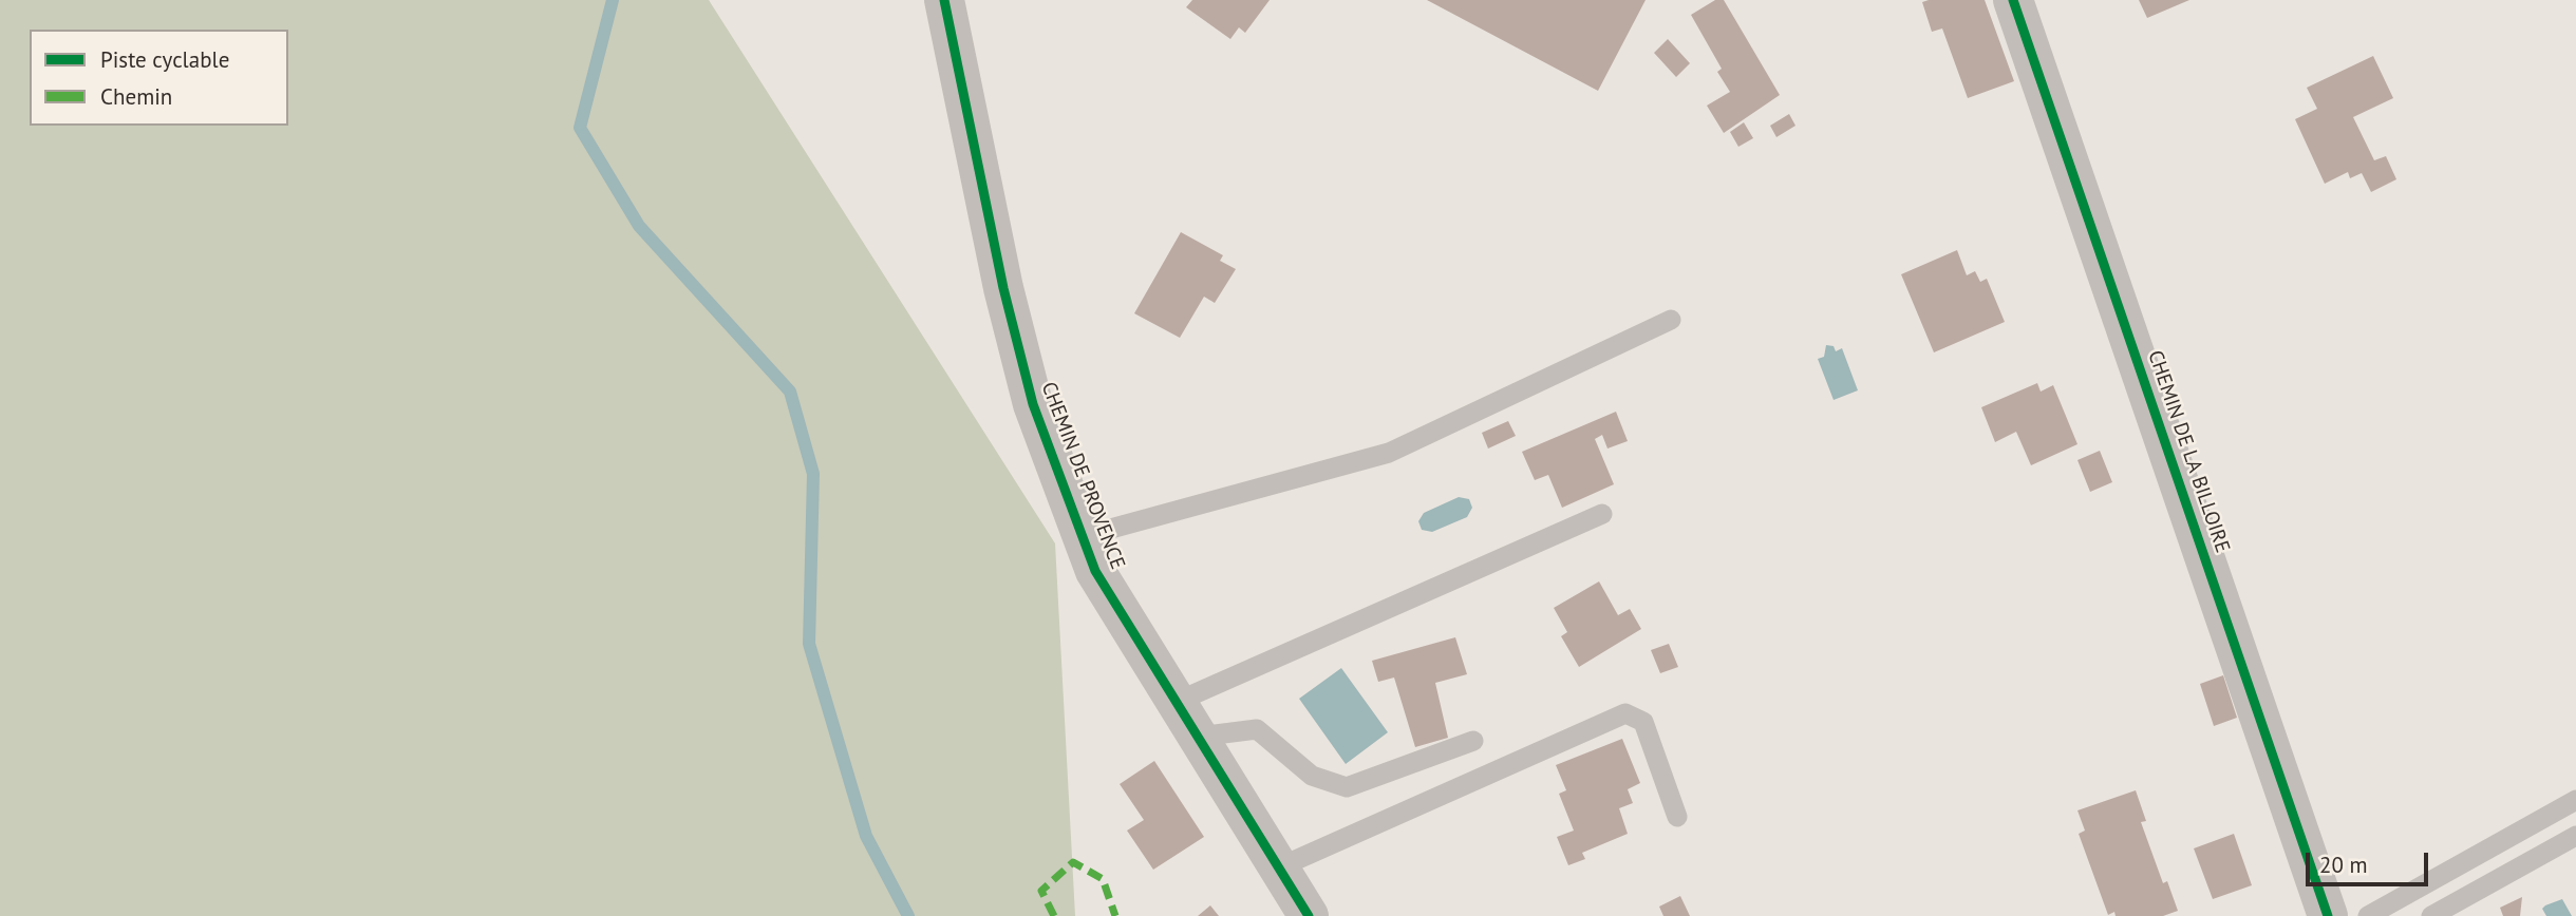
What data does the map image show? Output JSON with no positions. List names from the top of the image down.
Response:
{
  "streets": {
    "street": ["CHEMIN DE LA BILLOIRE", "CHEMIN DE PROVENCE"]
  },
  "legend": ["Piste cyclable", "Chemin"],
  "scale_bar": "20 m"
}
